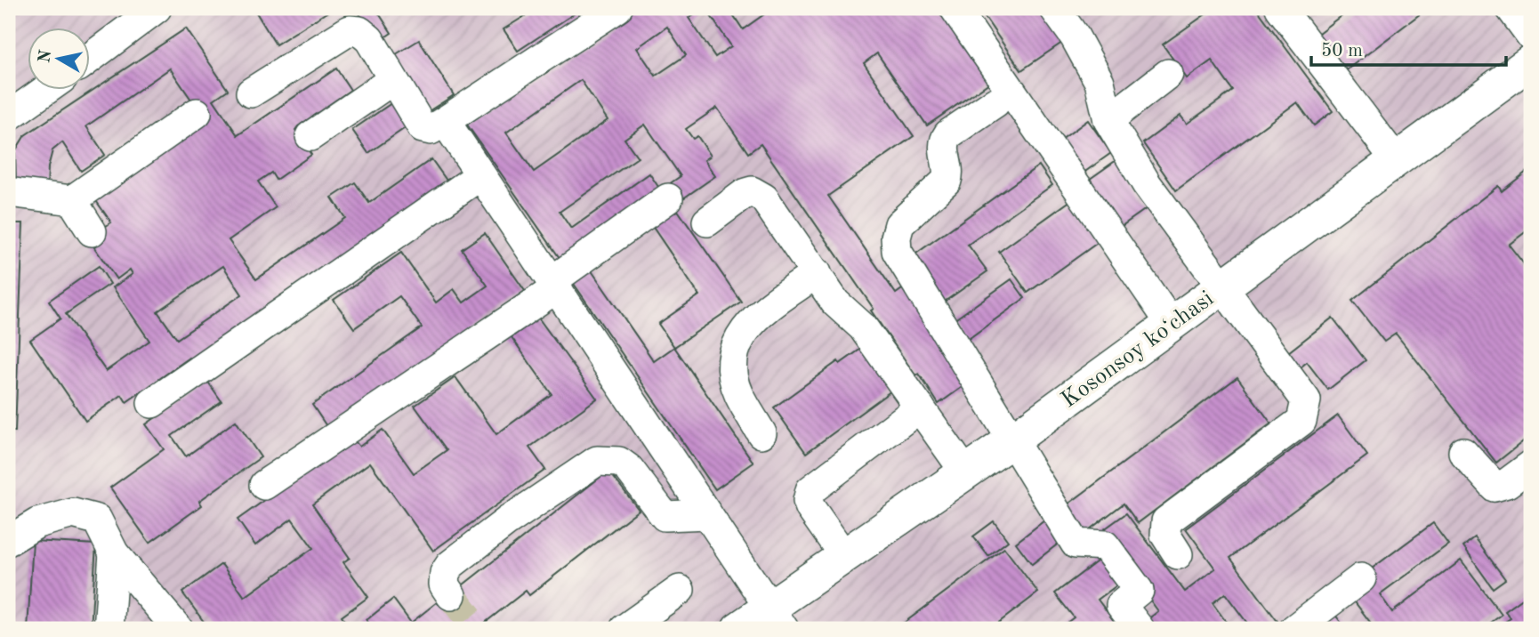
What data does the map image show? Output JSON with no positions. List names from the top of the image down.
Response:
{
  "streets": {
    "main road": ["Kosonsoy koʻchasi"]
  },
  "scale_bar": "50 m",
  "north": "left"
}
